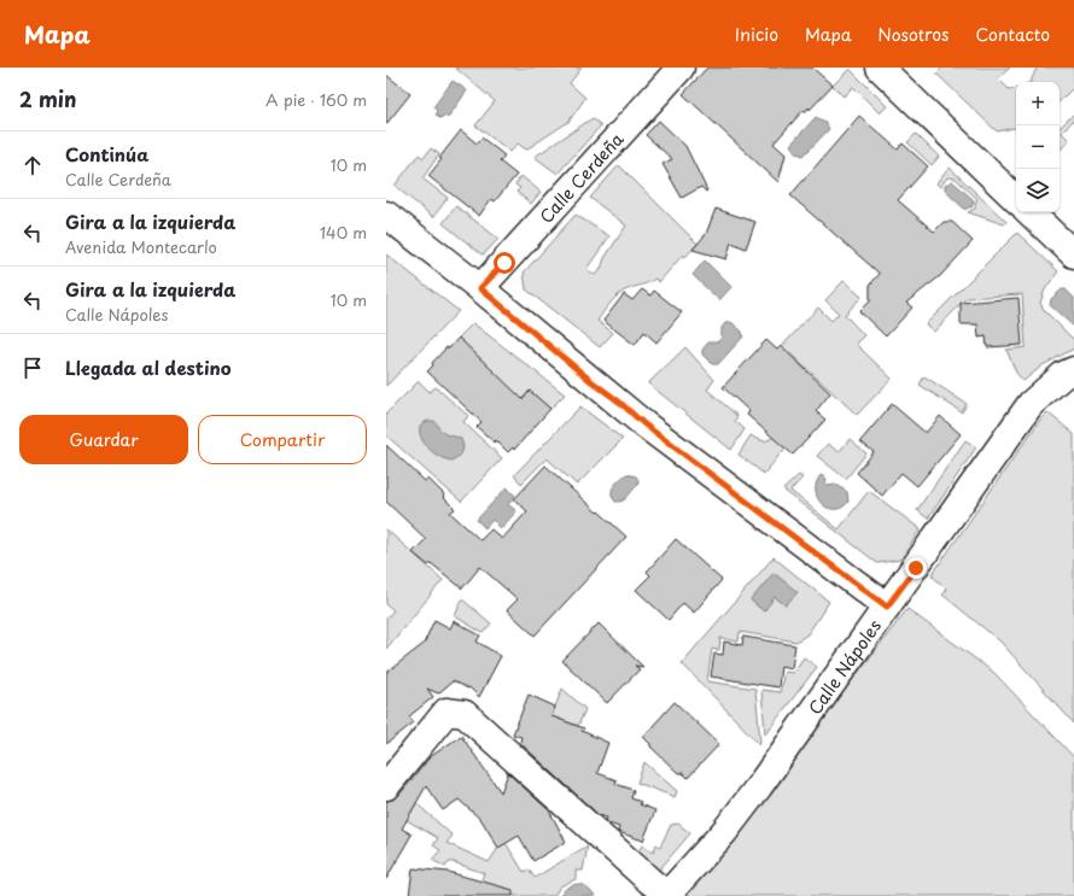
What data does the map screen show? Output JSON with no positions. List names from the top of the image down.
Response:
{
  "streets": {
    "street": ["Calle Cerdeña", "Calle Nápoles"]
  },
  "page": {
    "header": "Mapa",
    "nav": [
      "Inicio",
      "Mapa",
      "Nosotros",
      "Contacto"
    ],
    "heading": ["2 min", "A pie · 160 m"],
    "map_buttons": ["+", "−"],
    "list": [
      ["Continúa", "Calle Cerdeña", "10 m"],
      ["Gira a la izquierda", "Avenida Montecarlo", "140 m"],
      ["Gira a la izquierda", "Calle Nápoles", "10 m"],
      "Llegada al destino"
    ],
    "buttons": ["Guardar", "Compartir"]
  }
}
